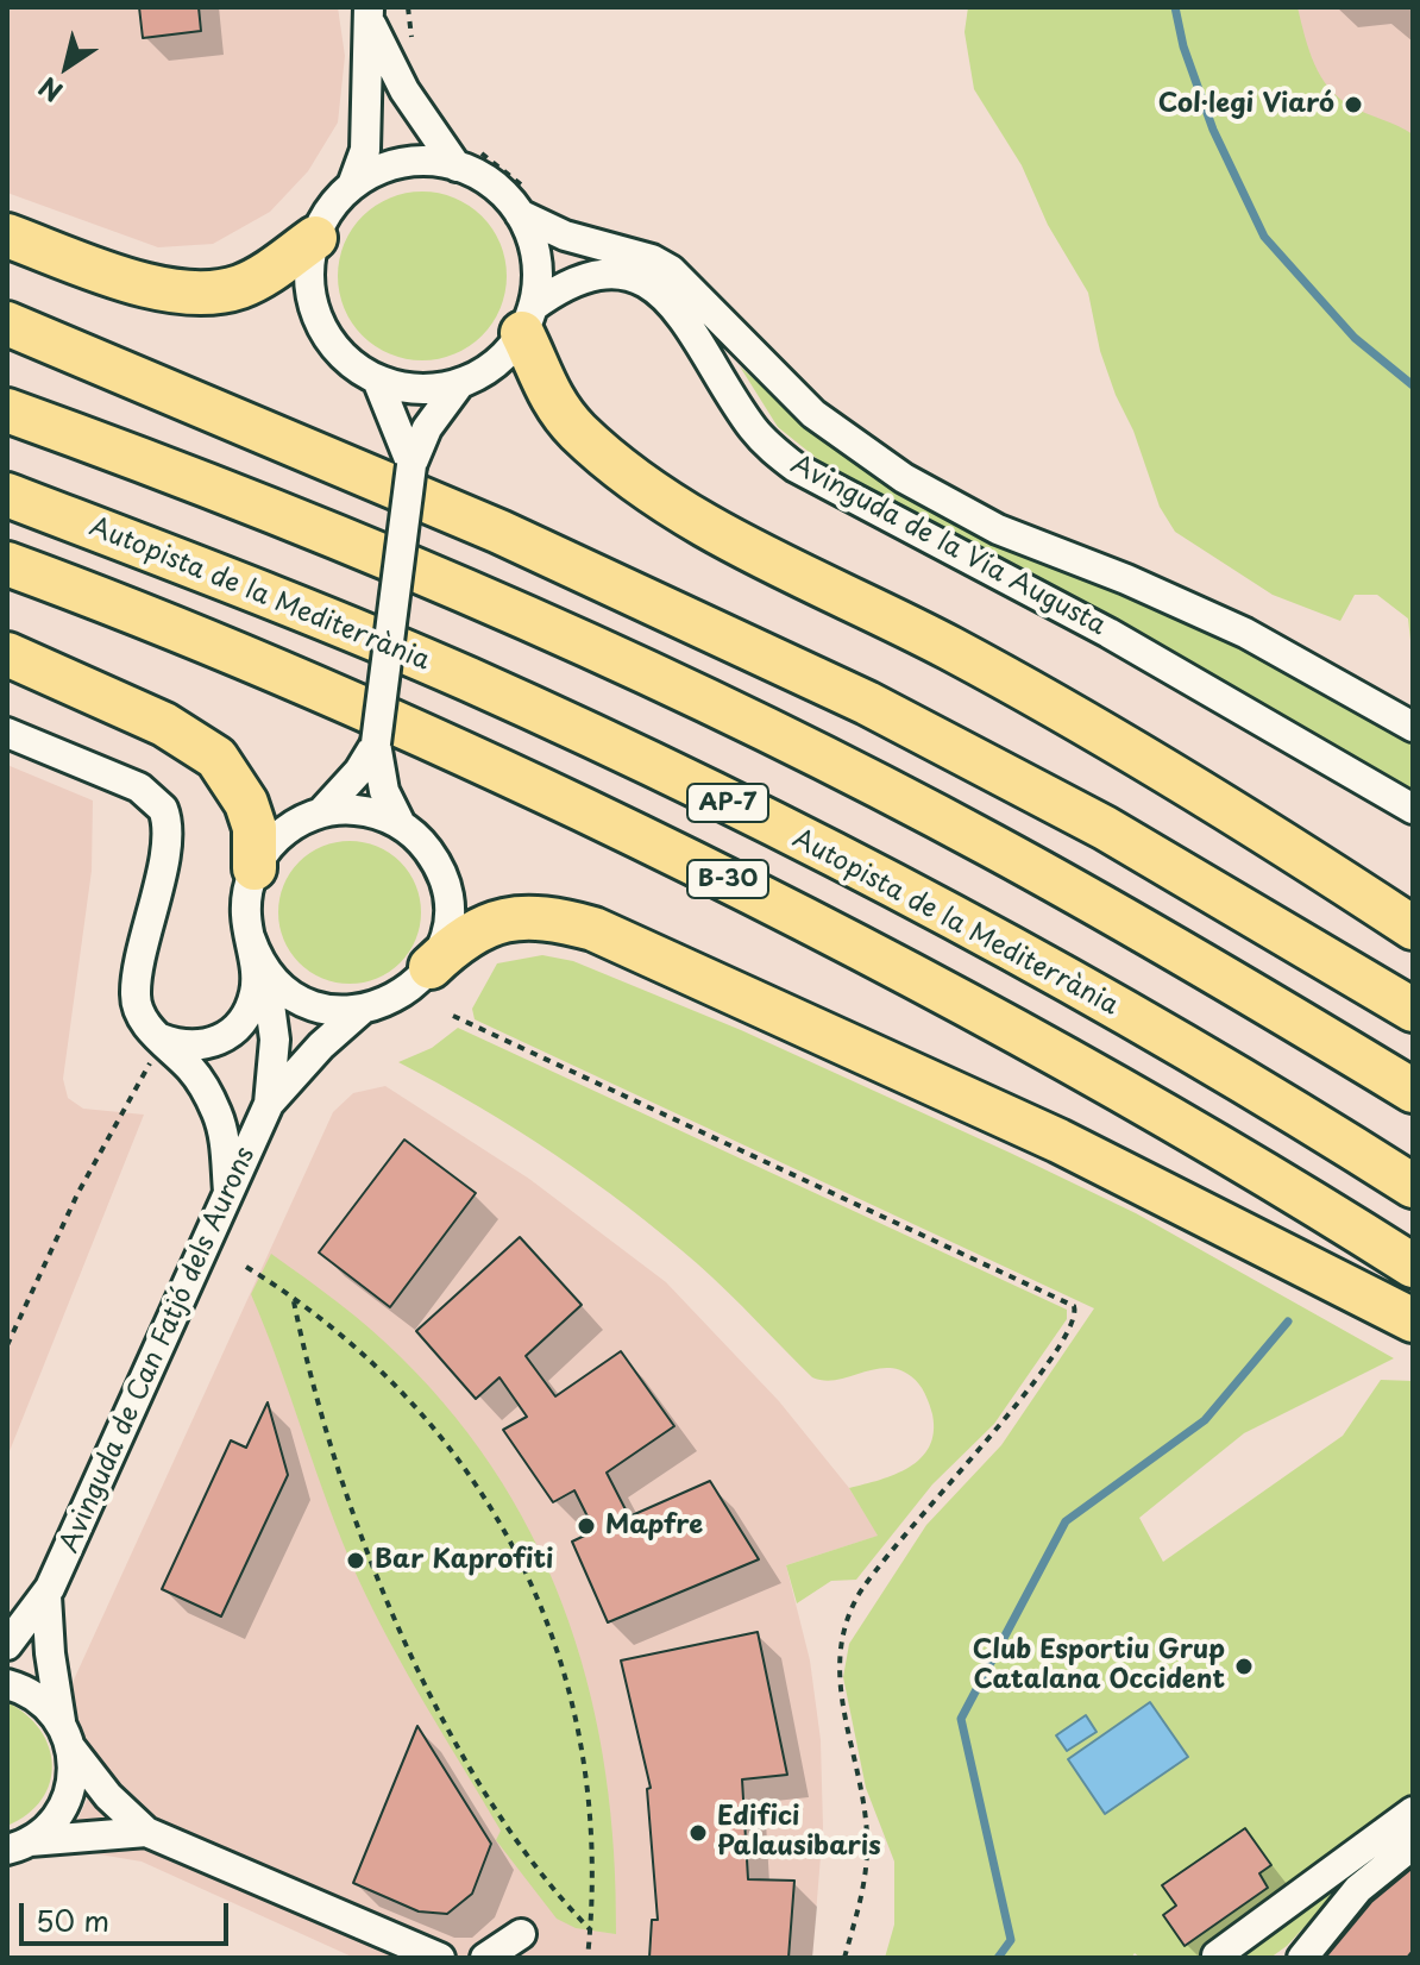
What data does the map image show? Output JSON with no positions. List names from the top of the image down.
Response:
{
  "streets": {
    "highway": ["Autopista de la Mediterrània", "AP-7", "B-30"],
    "street": ["Avinguda de la Via Augusta", "Avinguda de Can Fatjó dels Aurons"]
  },
  "places": [
    "Col·legi Viaró",
    "Mapfre",
    "Bar Kaprofiti",
    "Club Esportiu Grup Catalana Occident",
    "Edifici Palausibaris"
  ],
  "scale_bar": "50 m",
  "north": "bottom left"
}
